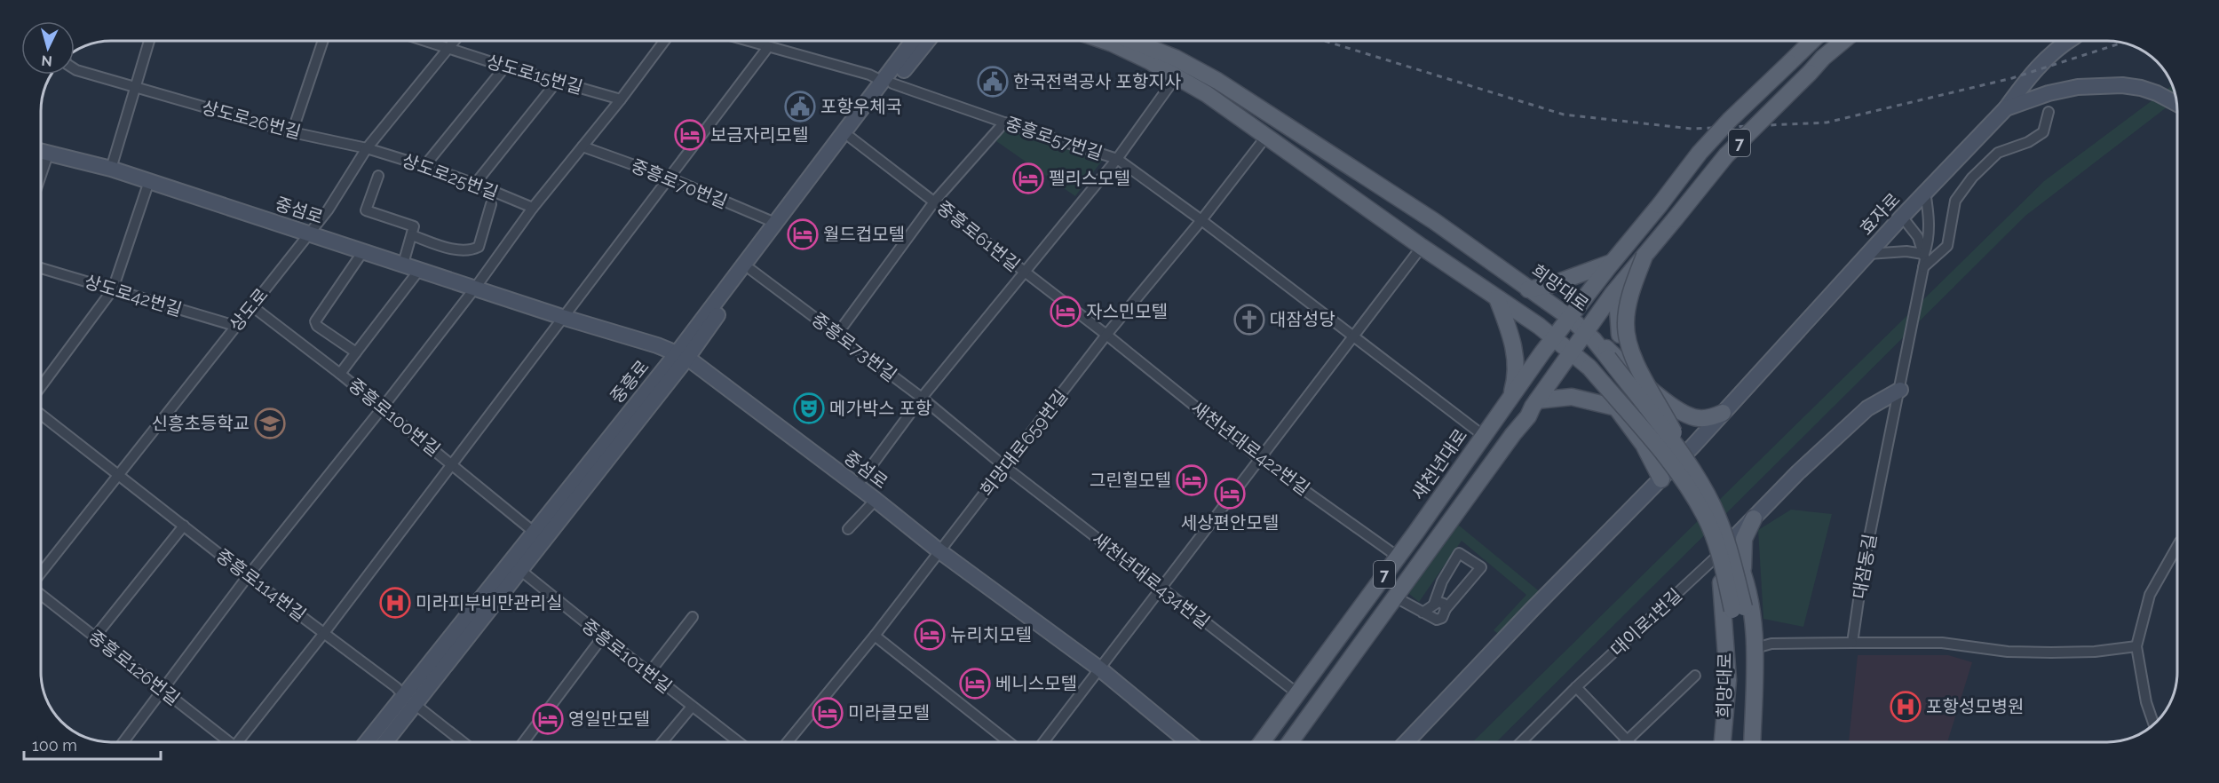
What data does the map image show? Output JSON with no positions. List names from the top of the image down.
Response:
{
  "streets": {
    "main road": [
      "7",
      "중섬로",
      "효자로",
      "희망대로",
      "중흥로",
      "새천년대로"
    ],
    "street": [
      "상도로15번길",
      "상도로26번길",
      "중흥로57번길",
      "상도로25번길",
      "중흥로70번길",
      "중흥로61번길",
      "상도로42번길",
      "상도로",
      "중흥로73번길",
      "중흥로100번길",
      "희망대로659번길",
      "새천년대로422번길",
      "대잠동길",
      "새천년대로434번길",
      "중흥로114번길",
      "대이로1번길",
      "중흥로101번길",
      "중흥로126번길"
    ]
  },
  "crossings": [
    ["상도로15번길", "상도로"],
    ["상도로26번길", "상도로25번길"],
    ["상도로26번길", "상도로"],
    ["중흥로57번길", "중흥로"],
    ["중흥로57번길", "희망대로659번길"],
    ["중흥로57번길", "새천년대로"],
    ["7", "희망대로"],
    ["상도로25번길", "상도로"],
    ["중흥로70번길", "중흥로"],
    ["중섬로", "상도로"],
    ["중섬로", "중흥로"],
    ["중섬로", "희망대로659번길"],
    ["효자로", "희망대로"],
    ["효자로", "대잠동길"],
    ["중흥로61번길", "중흥로"],
    ["중흥로61번길", "희망대로659번길"],
    ["중흥로61번길", "새천년대로422번길"],
    ["희망대로", "희망대로659번길"],
    ["희망대로", "새천년대로"],
    ["상도로42번길", "상도로"],
    ["상도로", "중흥로100번길"],
    ["상도로", "중흥로114번길"],
    ["중흥로73번길", "중흥로"],
    ["중흥로73번길", "희망대로659번길"],
    ["중흥로73번길", "새천년대로434번길"],
    ["중흥로", "중흥로100번길"],
    ["중흥로", "중흥로114번길"],
    ["중흥로", "중흥로101번길"],
    ["희망대로659번길", "새천년대로422번길"],
    ["희망대로659번길", "새천년대로434번길"],
    ["새천년대로422번길", "새천년대로"],
    ["새천년대로", "새천년대로434번길"]
  ],
  "places": {
    "public building": ["한국전력공사 포항지사", "포항우체국"],
    "hotel": [
      "보금자리모텔",
      "펠리스모텔",
      "월드컵모텔",
      "자스민모텔",
      "그린힐모텔",
      "세상편안모텔",
      "뉴리치모텔",
      "베니스모텔",
      "미라클모텔",
      "영일만모텔"
    ],
    "church": ["대잠성당"],
    "theatre": ["메가박스 포항"],
    "school or university": ["신흥초등학교"],
    "hospital": ["미라피부비만관리실", "포항성모병원"]
  },
  "scale_bar": "100 m",
  "north": "bottom"
}
